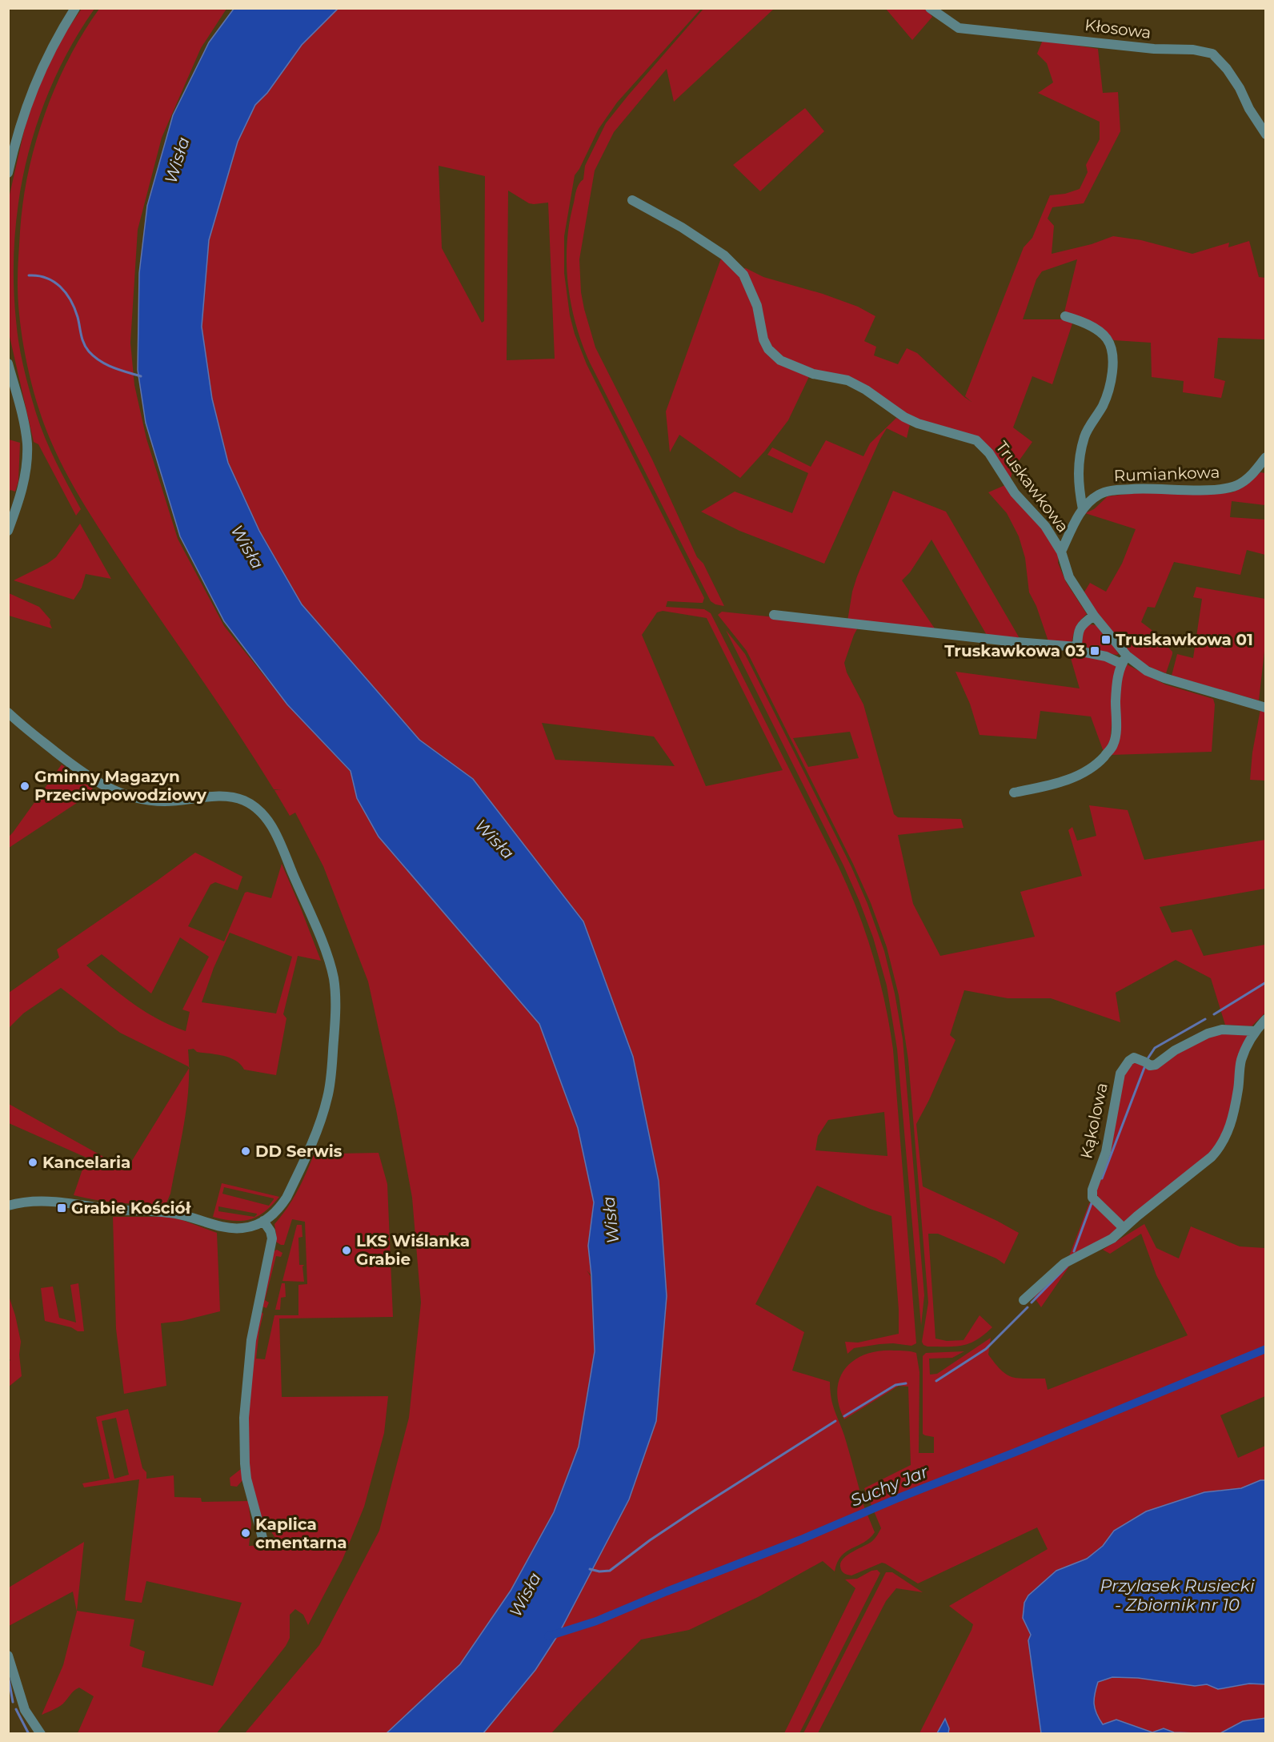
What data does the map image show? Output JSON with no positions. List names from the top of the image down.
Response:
{
  "streets": {
    "street": [
      "Kłosowa",
      "Rumiankowa",
      "Truskawkowa",
      "Kąkolowa"
    ]
  },
  "crossings": [
    ["Rumiankowa", "Truskawkowa"]
  ],
  "water": ["Wisła", "Suchy Jar", "Przylasek Rusiecki - Zbiornik nr 10"],
  "places": {
    "transit": ["Truskawkowa 01", "Truskawkowa 03", "Grabie Kościół"],
    "other": [
      "Gminny Magazyn Przeciwpowodziowy",
      "DD Serwis",
      "Kancelaria",
      "LKS Wiślanka Grabie",
      "Kaplica cmentarna"
    ]
  }
}
